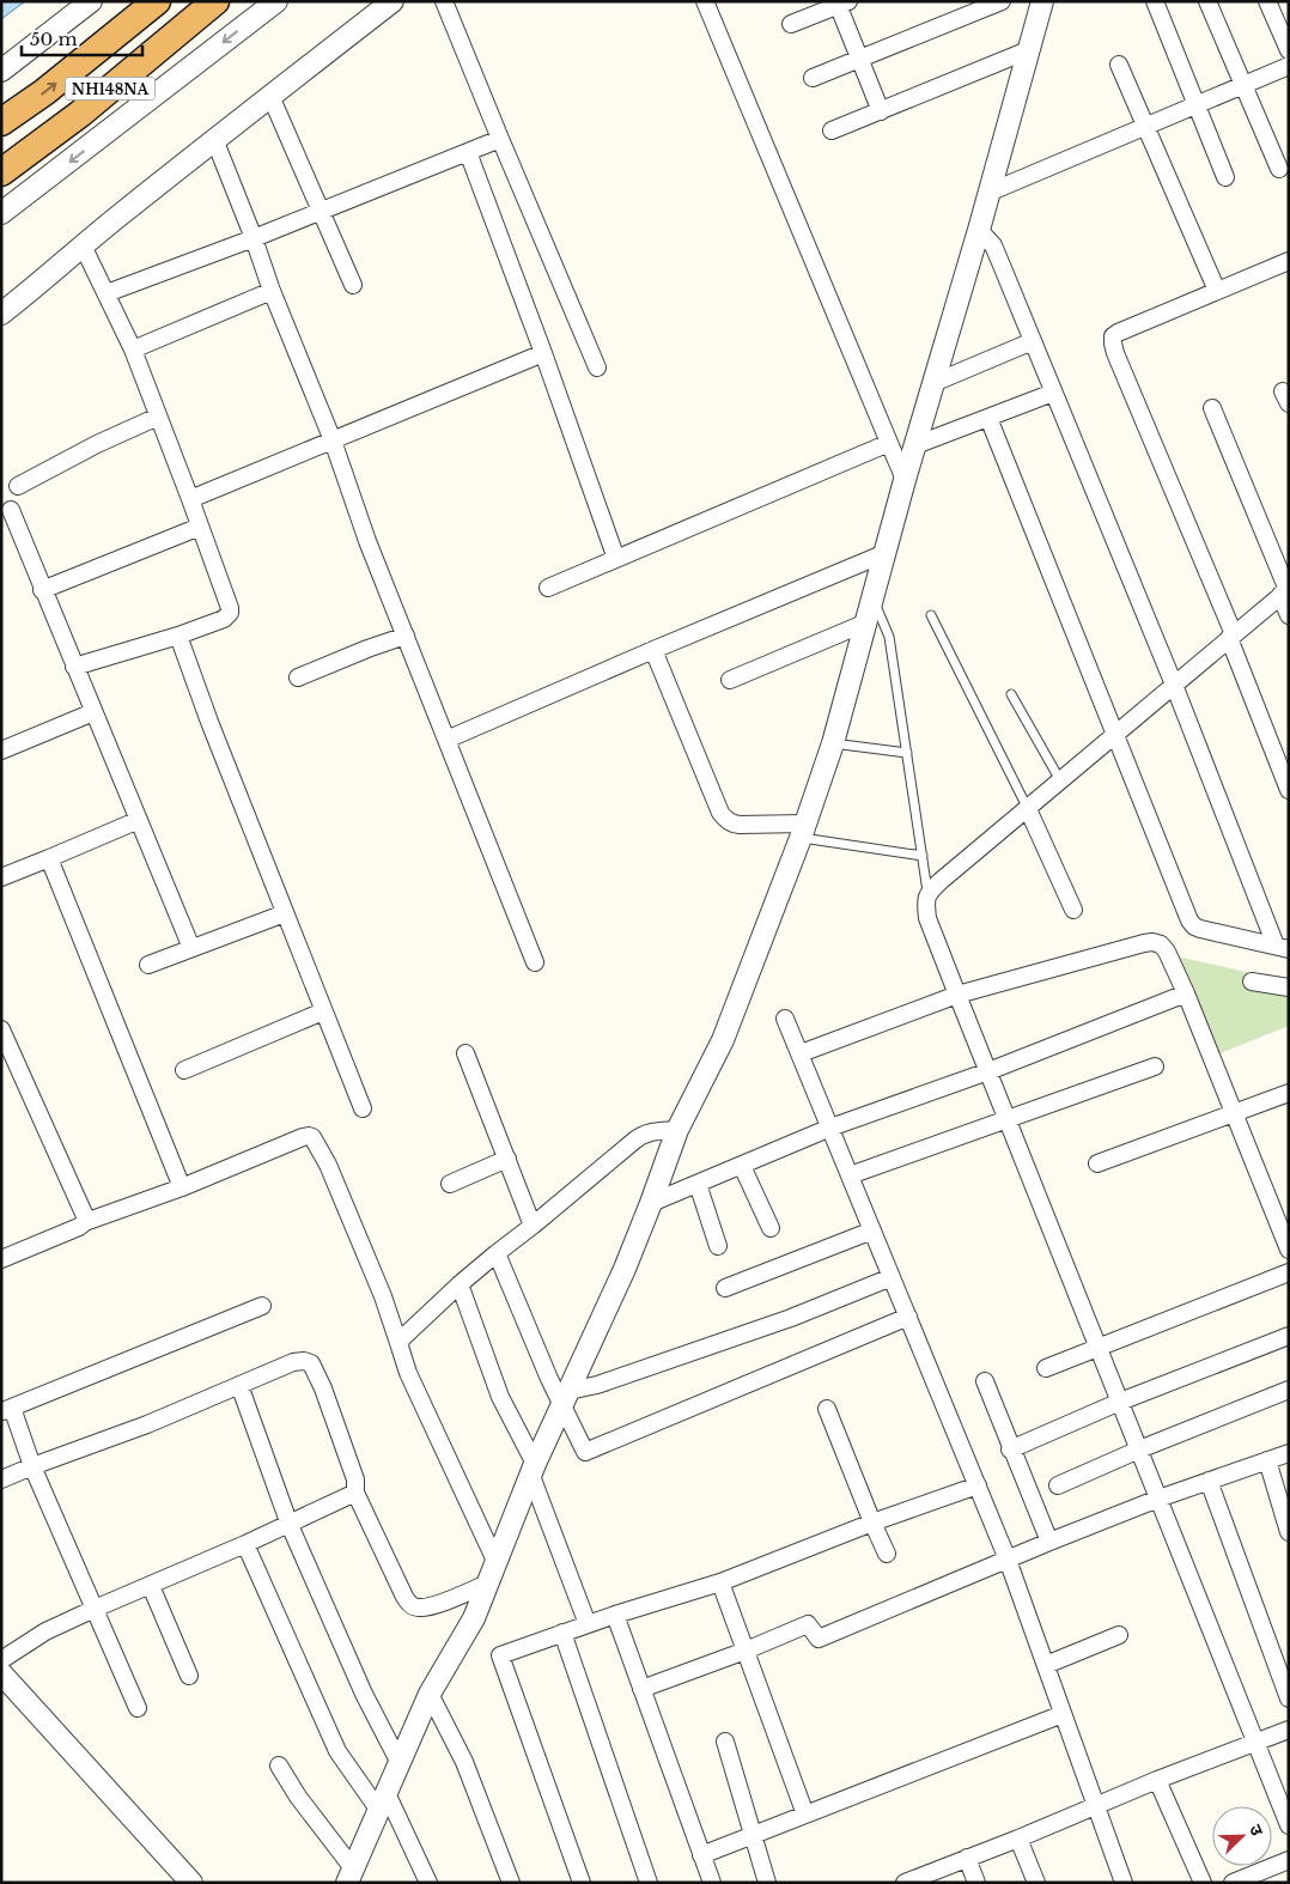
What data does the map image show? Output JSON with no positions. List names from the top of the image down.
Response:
{
  "streets": {
    "highway": ["NH148NA"]
  },
  "scale_bar": "50 m",
  "north": "top right"
}
